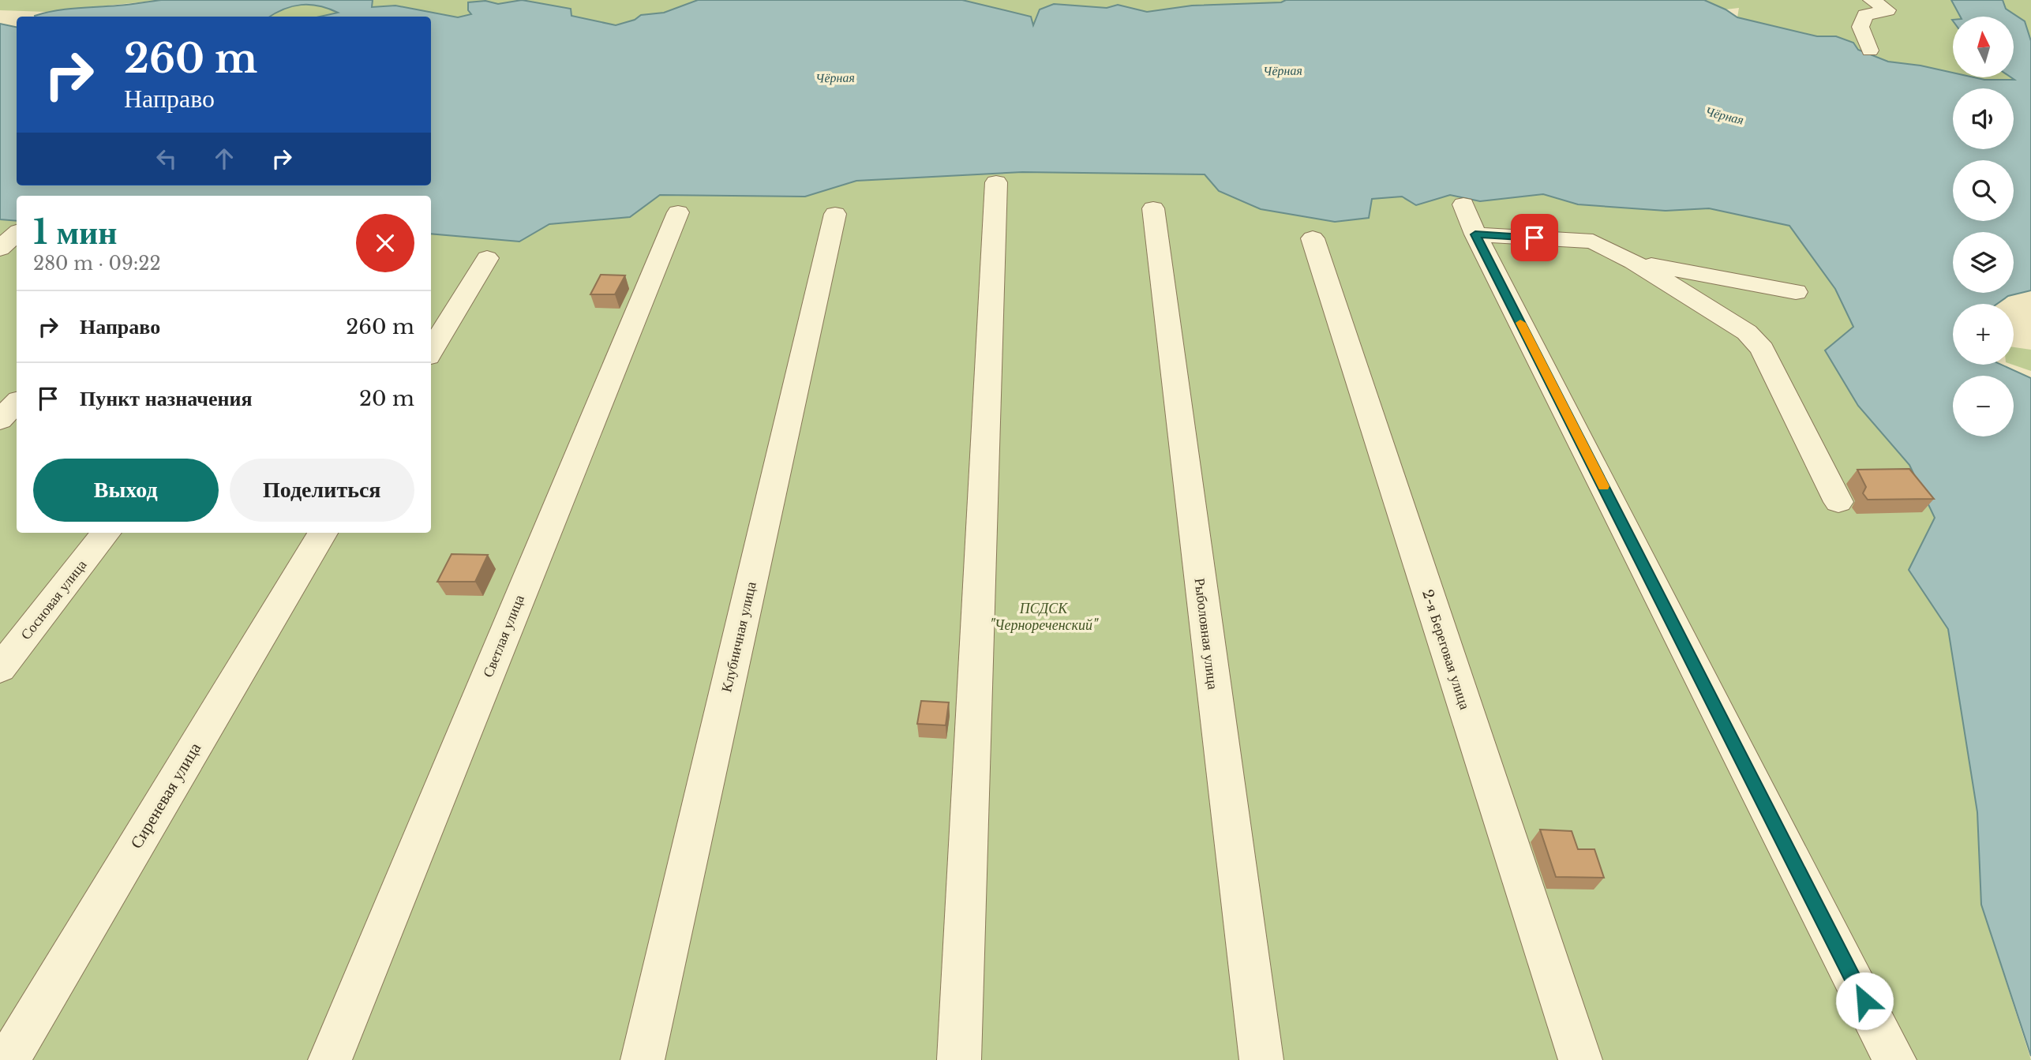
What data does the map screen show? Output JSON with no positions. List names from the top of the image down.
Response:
{
  "streets": {
    "street": [
      "Сосновая улица",
      "Рыболовная улица",
      "Светлая улица",
      "Клубничная улица",
      "2-я Береговая улица",
      "Сиреневая улица"
    ]
  },
  "water": ["Чёрная"],
  "parks": ["ПСДСК \"Чернореченский\""],
  "north": "top",
  "page": {
    "map_buttons": ["+", "−"],
    "turn": ["260 m", "Направо"],
    "heading": ["1 мин", "280 m · 09:22"],
    "list": [
      {
        "name": "Направо",
        "value": "260 m"
      },
      {
        "name": "Пункт назначения",
        "value": "20 m"
      }
    ],
    "buttons": ["Выход", "Поделиться"]
  }
}
